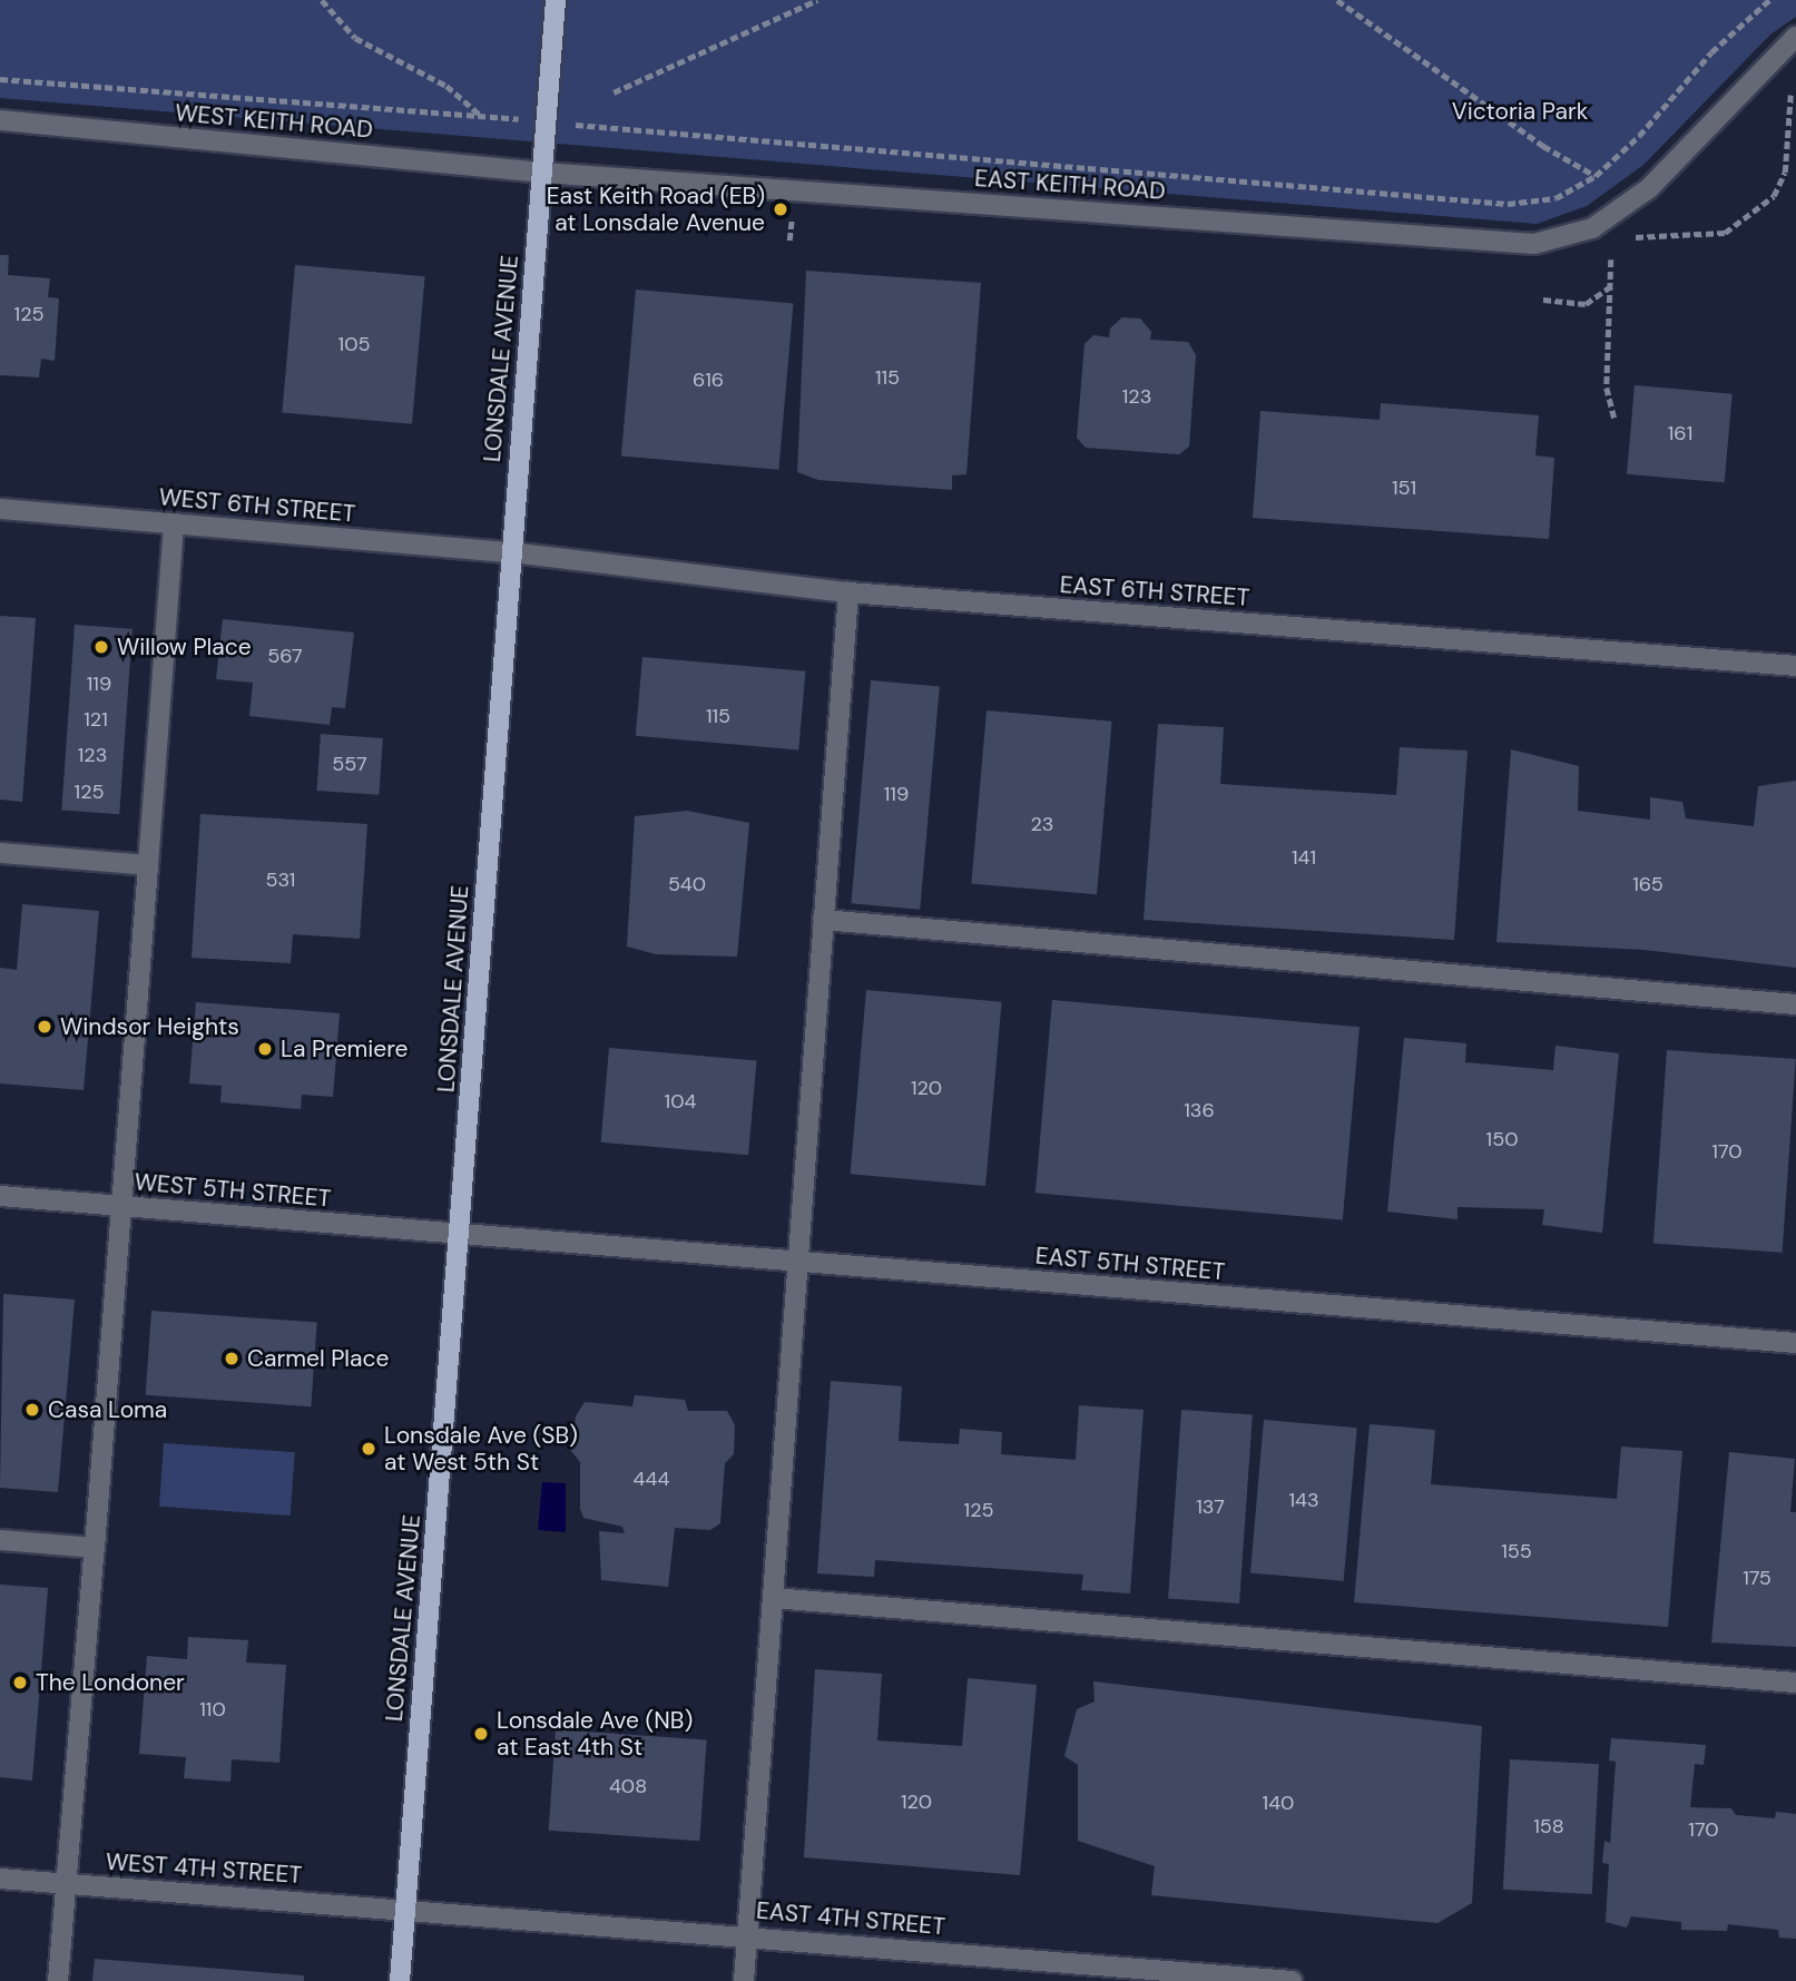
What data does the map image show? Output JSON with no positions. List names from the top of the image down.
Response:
{
  "streets": {
    "main road": ["LONSDALE AVENUE"],
    "street": [
      "WEST KEITH ROAD",
      "EAST KEITH ROAD",
      "WEST 6TH STREET",
      "EAST 6TH STREET",
      "WEST 5TH STREET",
      "EAST 5TH STREET",
      "WEST 4TH STREET",
      "EAST 4TH STREET"
    ]
  },
  "crossings": [
    ["WEST KEITH ROAD", "EAST KEITH ROAD"],
    ["WEST KEITH ROAD", "LONSDALE AVENUE"],
    ["EAST KEITH ROAD", "LONSDALE AVENUE"],
    ["LONSDALE AVENUE", "WEST 6TH STREET"],
    ["LONSDALE AVENUE", "EAST 6TH STREET"],
    ["LONSDALE AVENUE", "WEST 5TH STREET"],
    ["LONSDALE AVENUE", "EAST 5TH STREET"],
    ["LONSDALE AVENUE", "WEST 4TH STREET"],
    ["LONSDALE AVENUE", "EAST 4TH STREET"],
    ["WEST 6TH STREET", "EAST 6TH STREET"],
    ["WEST 5TH STREET", "EAST 5TH STREET"],
    ["WEST 4TH STREET", "EAST 4TH STREET"]
  ],
  "parks": ["Victoria Park"],
  "places": [
    "East Keith Road (EB) at Lonsdale Avenue",
    "Willow Place",
    "Windsor Heights",
    "La Premiere",
    "Carmel Place",
    "Casa Loma",
    "Lonsdale Ave (SB) at West 5th St",
    "The Londoner",
    "Lonsdale Ave (NB) at East 4th St"
  ],
  "house_numbers": [
    "125",
    "105",
    "115",
    "616",
    "123",
    "161",
    "151",
    "567",
    "119",
    "115",
    "121",
    "123",
    "557",
    "125",
    "119",
    "23",
    "141",
    "531",
    "540",
    "165",
    "120",
    "104",
    "136",
    "150",
    "170",
    "444",
    "143",
    "137",
    "125",
    "155",
    "175",
    "110",
    "408",
    "120",
    "140",
    "158",
    "170"
  ]
}
